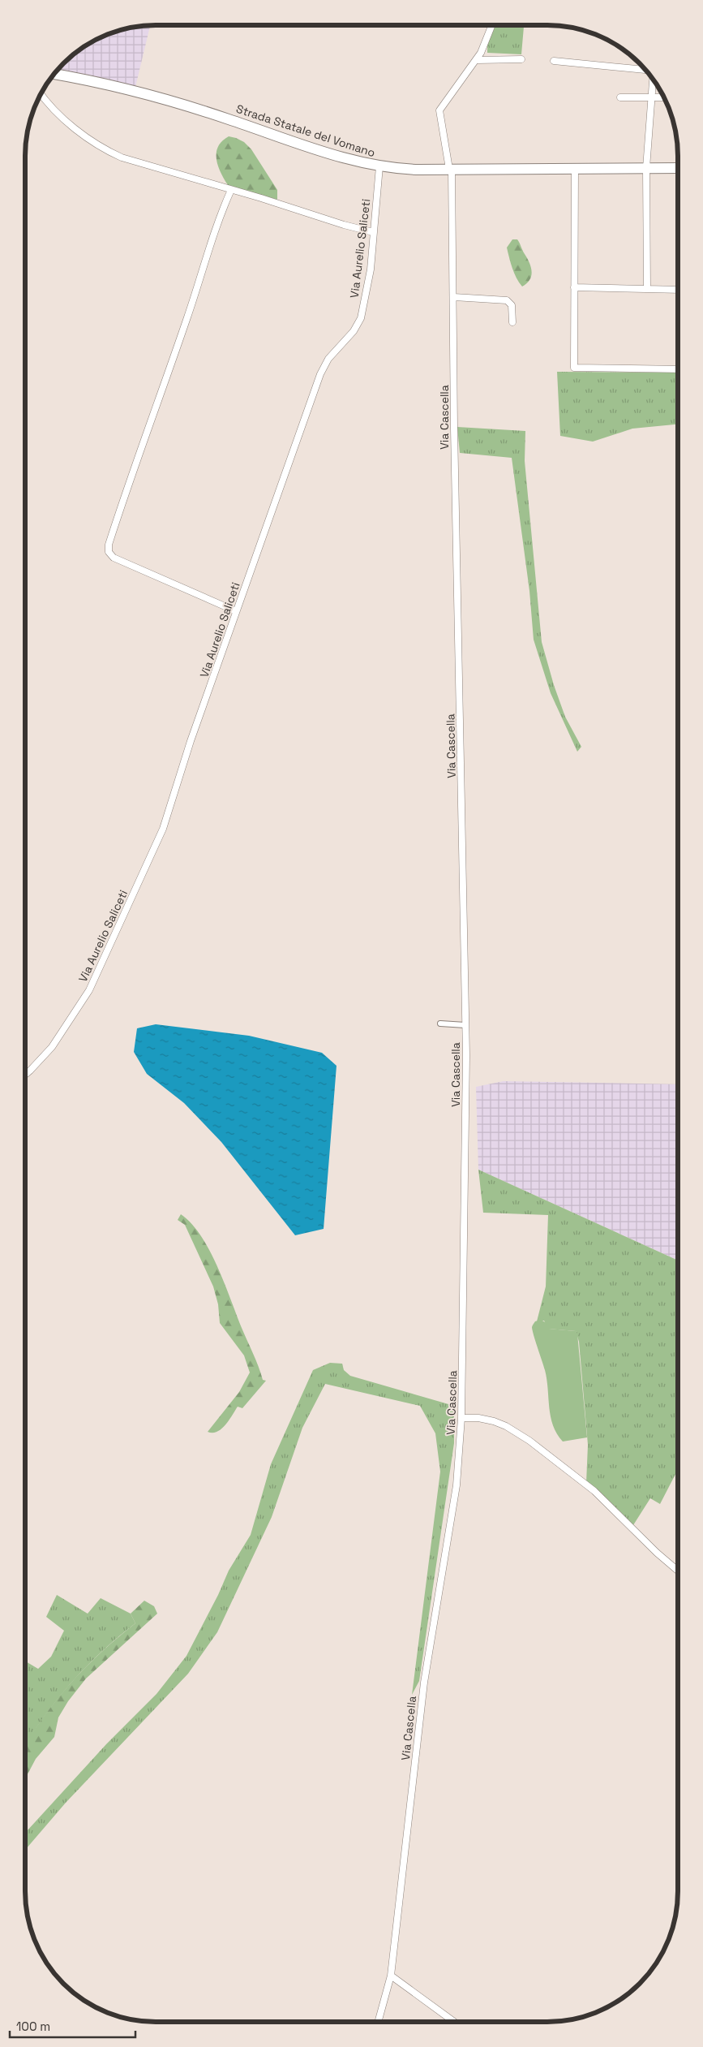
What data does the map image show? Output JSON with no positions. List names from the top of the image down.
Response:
{
  "streets": {
    "main road": ["Strada Statale del Vomano"],
    "street": ["Via Aurelio Saliceti", "Via Cascella"]
  },
  "crossings": [
    ["Strada Statale del Vomano", "Via Aurelio Saliceti"],
    ["Strada Statale del Vomano", "Via Cascella"]
  ],
  "scale_bar": "100 m"
}
